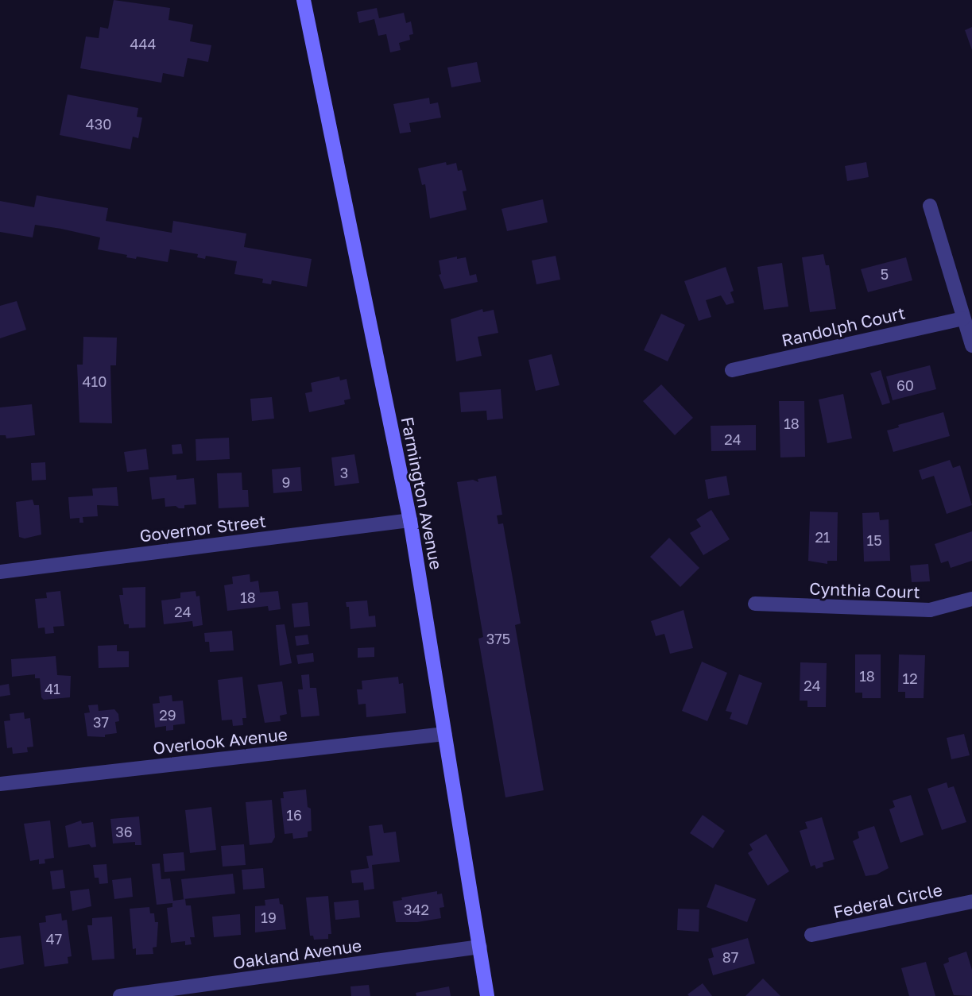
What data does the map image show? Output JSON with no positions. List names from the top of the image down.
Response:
{
  "streets": {
    "main road": ["Farmington Avenue"],
    "street": [
      "Randolph Court",
      "Governor Street",
      "Cynthia Court",
      "Overlook Avenue",
      "Federal Circle",
      "Oakland Avenue"
    ]
  },
  "crossings": [
    ["Farmington Avenue", "Governor Street"],
    ["Farmington Avenue", "Overlook Avenue"],
    ["Farmington Avenue", "Oakland Avenue"]
  ],
  "house_numbers": [
    "444",
    "430",
    "5",
    "410",
    "60",
    "18",
    "24",
    "3",
    "9",
    "21",
    "15",
    "18",
    "24",
    "375",
    "18",
    "12",
    "24",
    "41",
    "29",
    "37",
    "16",
    "36",
    "342",
    "19",
    "47",
    "87"
  ]
}
